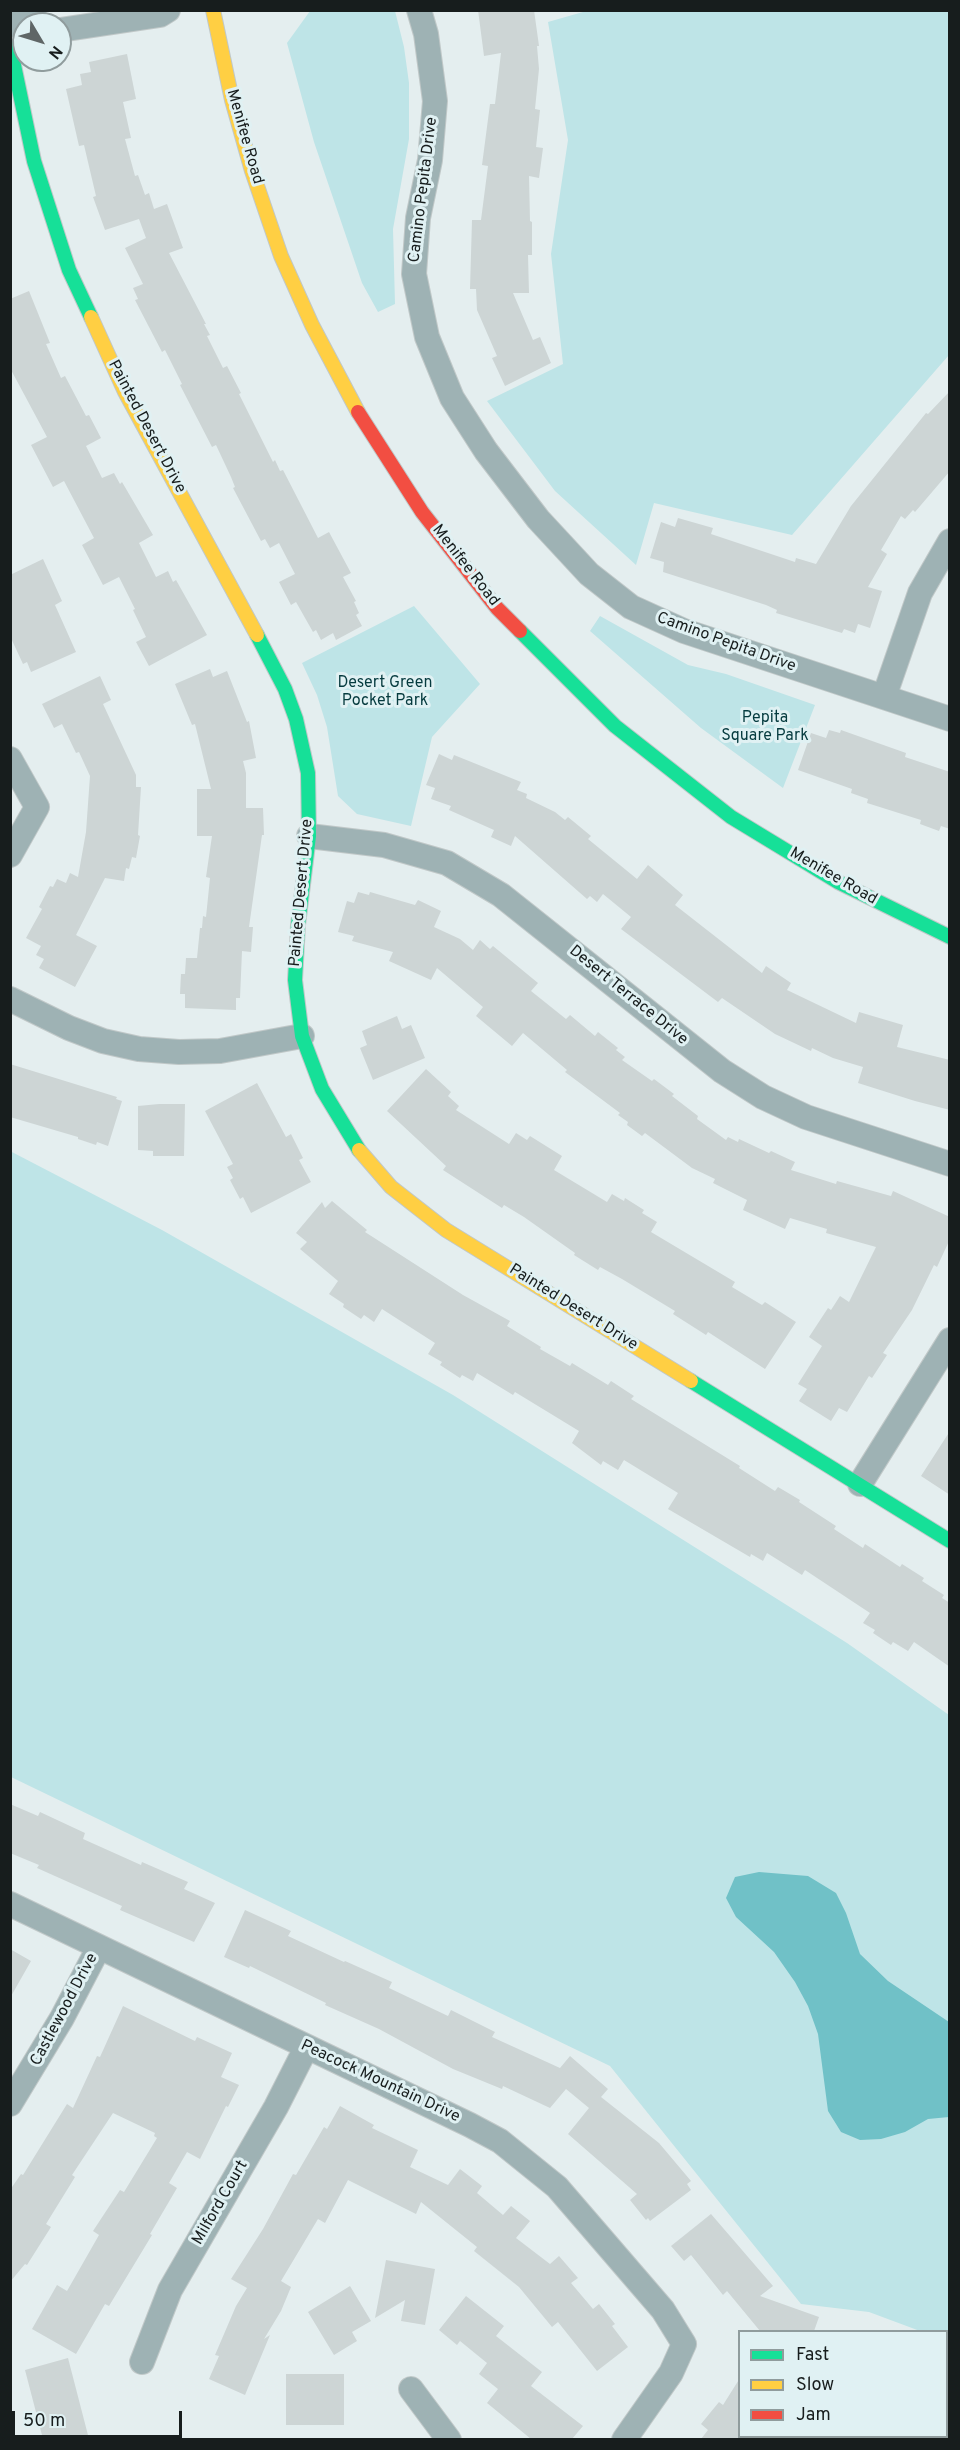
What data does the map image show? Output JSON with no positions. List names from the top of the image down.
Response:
{
  "streets": {
    "street": [
      "Menifee Road",
      "Camino Pepita Drive",
      "Painted Desert Drive",
      "Desert Terrace Drive",
      "Castlewood Drive",
      "Peacock Mountain Drive",
      "Milford Court"
    ]
  },
  "crossings": [
    ["Painted Desert Drive", "Desert Terrace Drive"],
    ["Castlewood Drive", "Peacock Mountain Drive"],
    ["Peacock Mountain Drive", "Milford Court"]
  ],
  "parks": ["Desert Green Pocket Park", "Pepita Square Park"],
  "legend": ["Fast", "Slow", "Jam"],
  "scale_bar": "50 m",
  "north": "bottom right"
}
